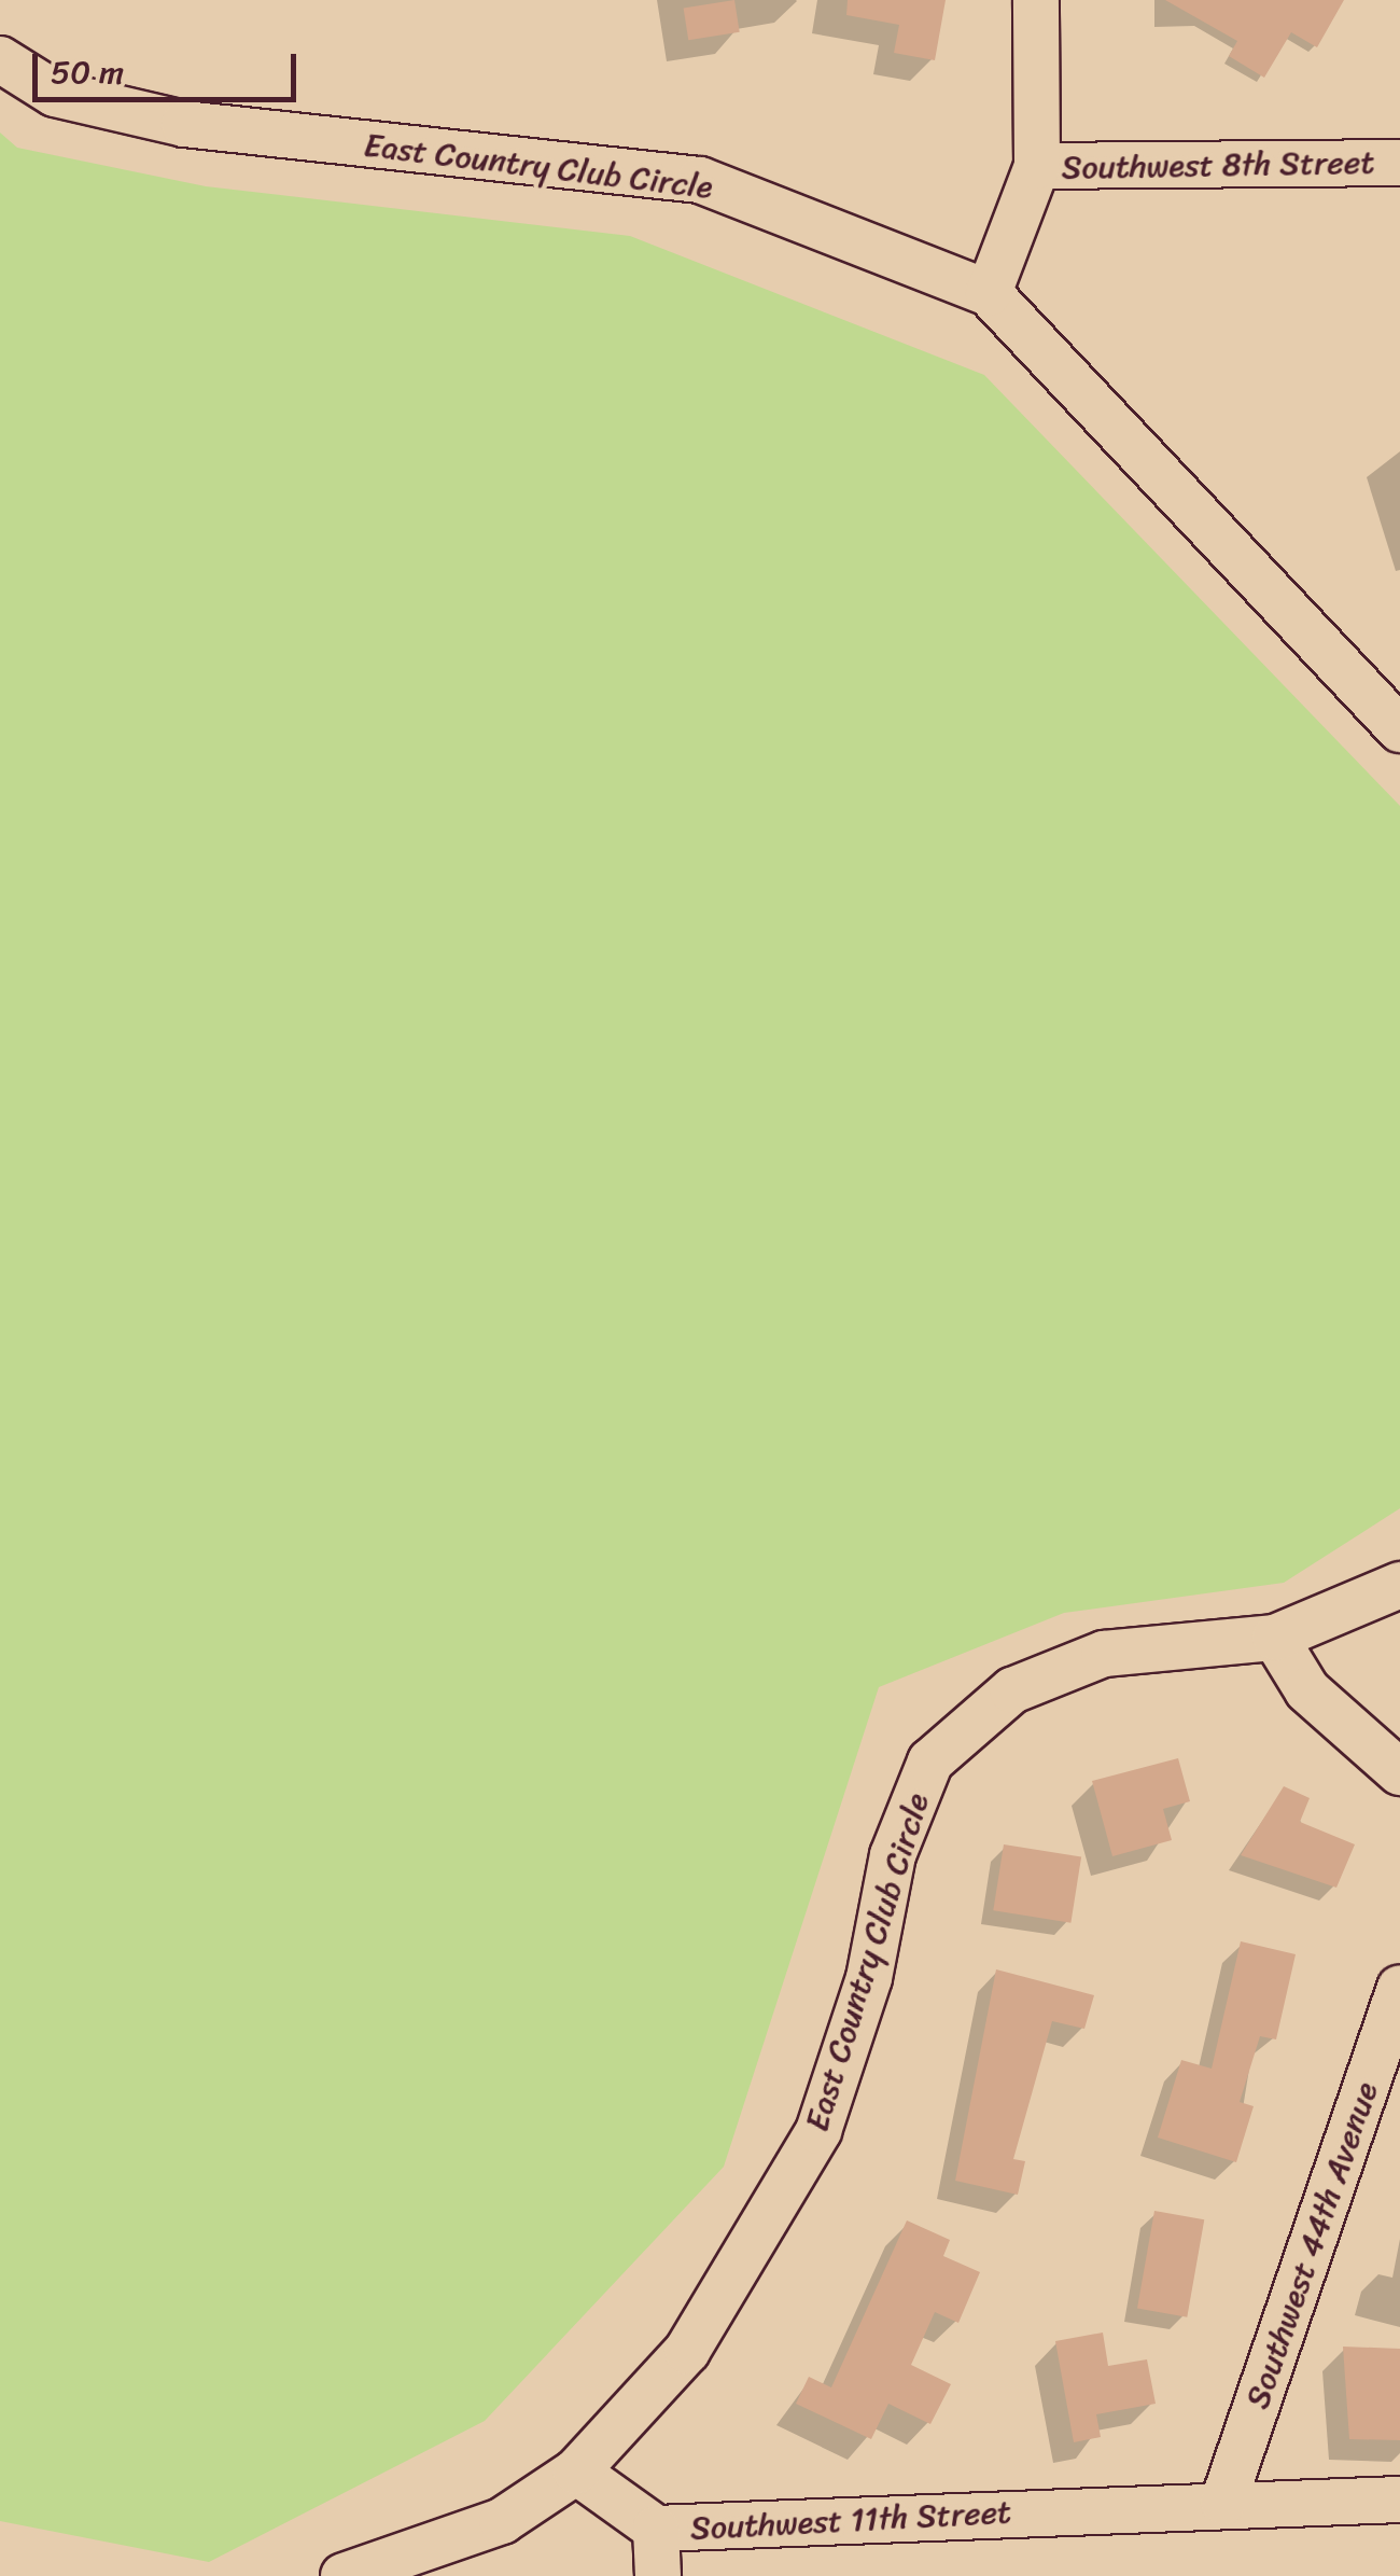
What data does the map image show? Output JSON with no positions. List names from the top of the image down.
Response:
{
  "streets": {
    "street": [
      "Southwest 8th Street",
      "East Country Club Circle",
      "Southwest 44th Avenue",
      "Southwest 11th Street"
    ]
  },
  "crossings": [
    ["East Country Club Circle", "Southwest 11th Street"],
    ["Southwest 44th Avenue", "Southwest 11th Street"]
  ],
  "scale_bar": "50 m"
}
